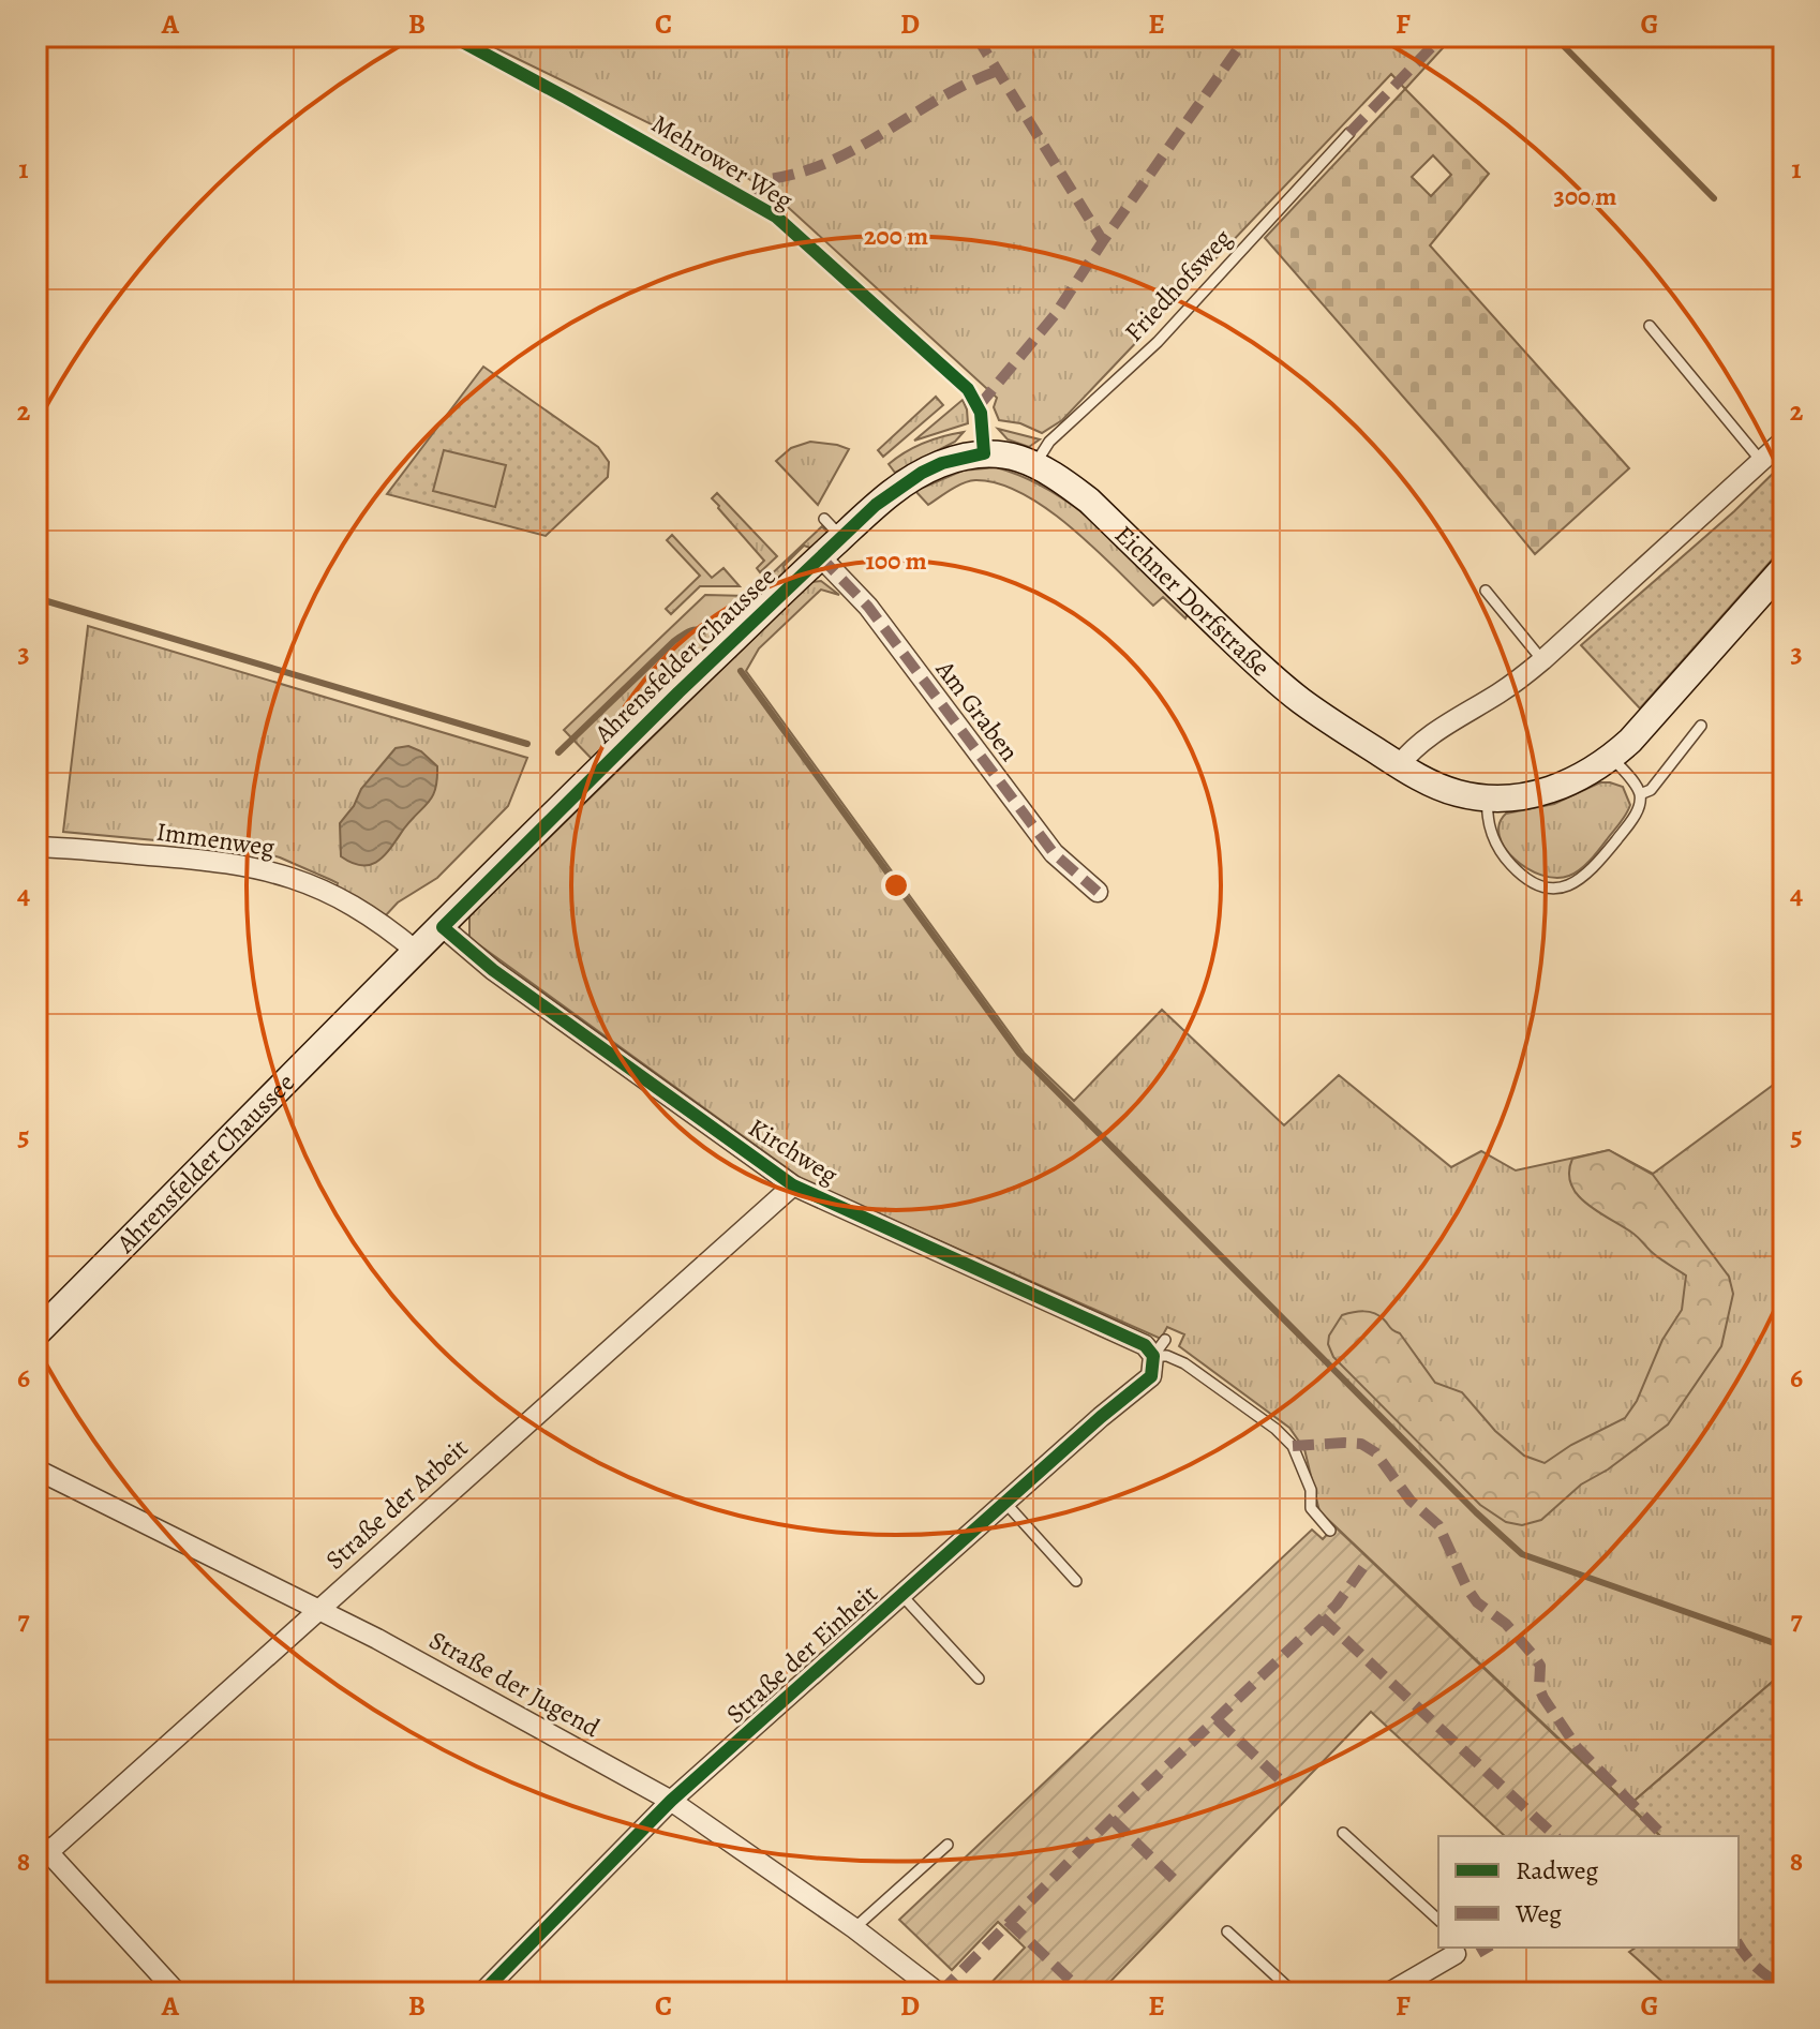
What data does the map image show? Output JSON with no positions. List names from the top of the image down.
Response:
{
  "streets": {
    "main road": ["Eichner Dorfstraße", "Ahrensfelder Chaussee"],
    "street": [
      "Am Graben",
      "Immenweg",
      "Kirchweg",
      "Straße der Arbeit",
      "Straße der Einheit",
      "Straße der Jugend"
    ],
    "lane": ["Mehrower Weg", "Friedhofsweg"]
  },
  "crossings": [
    ["Mehrower Weg", "Eichner Dorfstraße"],
    ["Mehrower Weg", "Ahrensfelder Chaussee"],
    ["Friedhofsweg", "Eichner Dorfstraße"],
    ["Eichner Dorfstraße", "Ahrensfelder Chaussee"],
    ["Ahrensfelder Chaussee", "Am Graben"],
    ["Ahrensfelder Chaussee", "Immenweg"],
    ["Ahrensfelder Chaussee", "Kirchweg"],
    ["Kirchweg", "Straße der Arbeit"],
    ["Kirchweg", "Straße der Einheit"],
    ["Straße der Arbeit", "Straße der Jugend"],
    ["Straße der Einheit", "Straße der Jugend"]
  ],
  "legend": ["Radweg", "Weg"],
  "grid": {
    "columns": [
      "A",
      "B",
      "C",
      "D",
      "E",
      "F",
      "G"
    ],
    "rows": [
      "1",
      "2",
      "3",
      "4",
      "5",
      "6",
      "7",
      "8"
    ]
  },
  "rings": ["300 m", "200 m", "100 m"]
}
